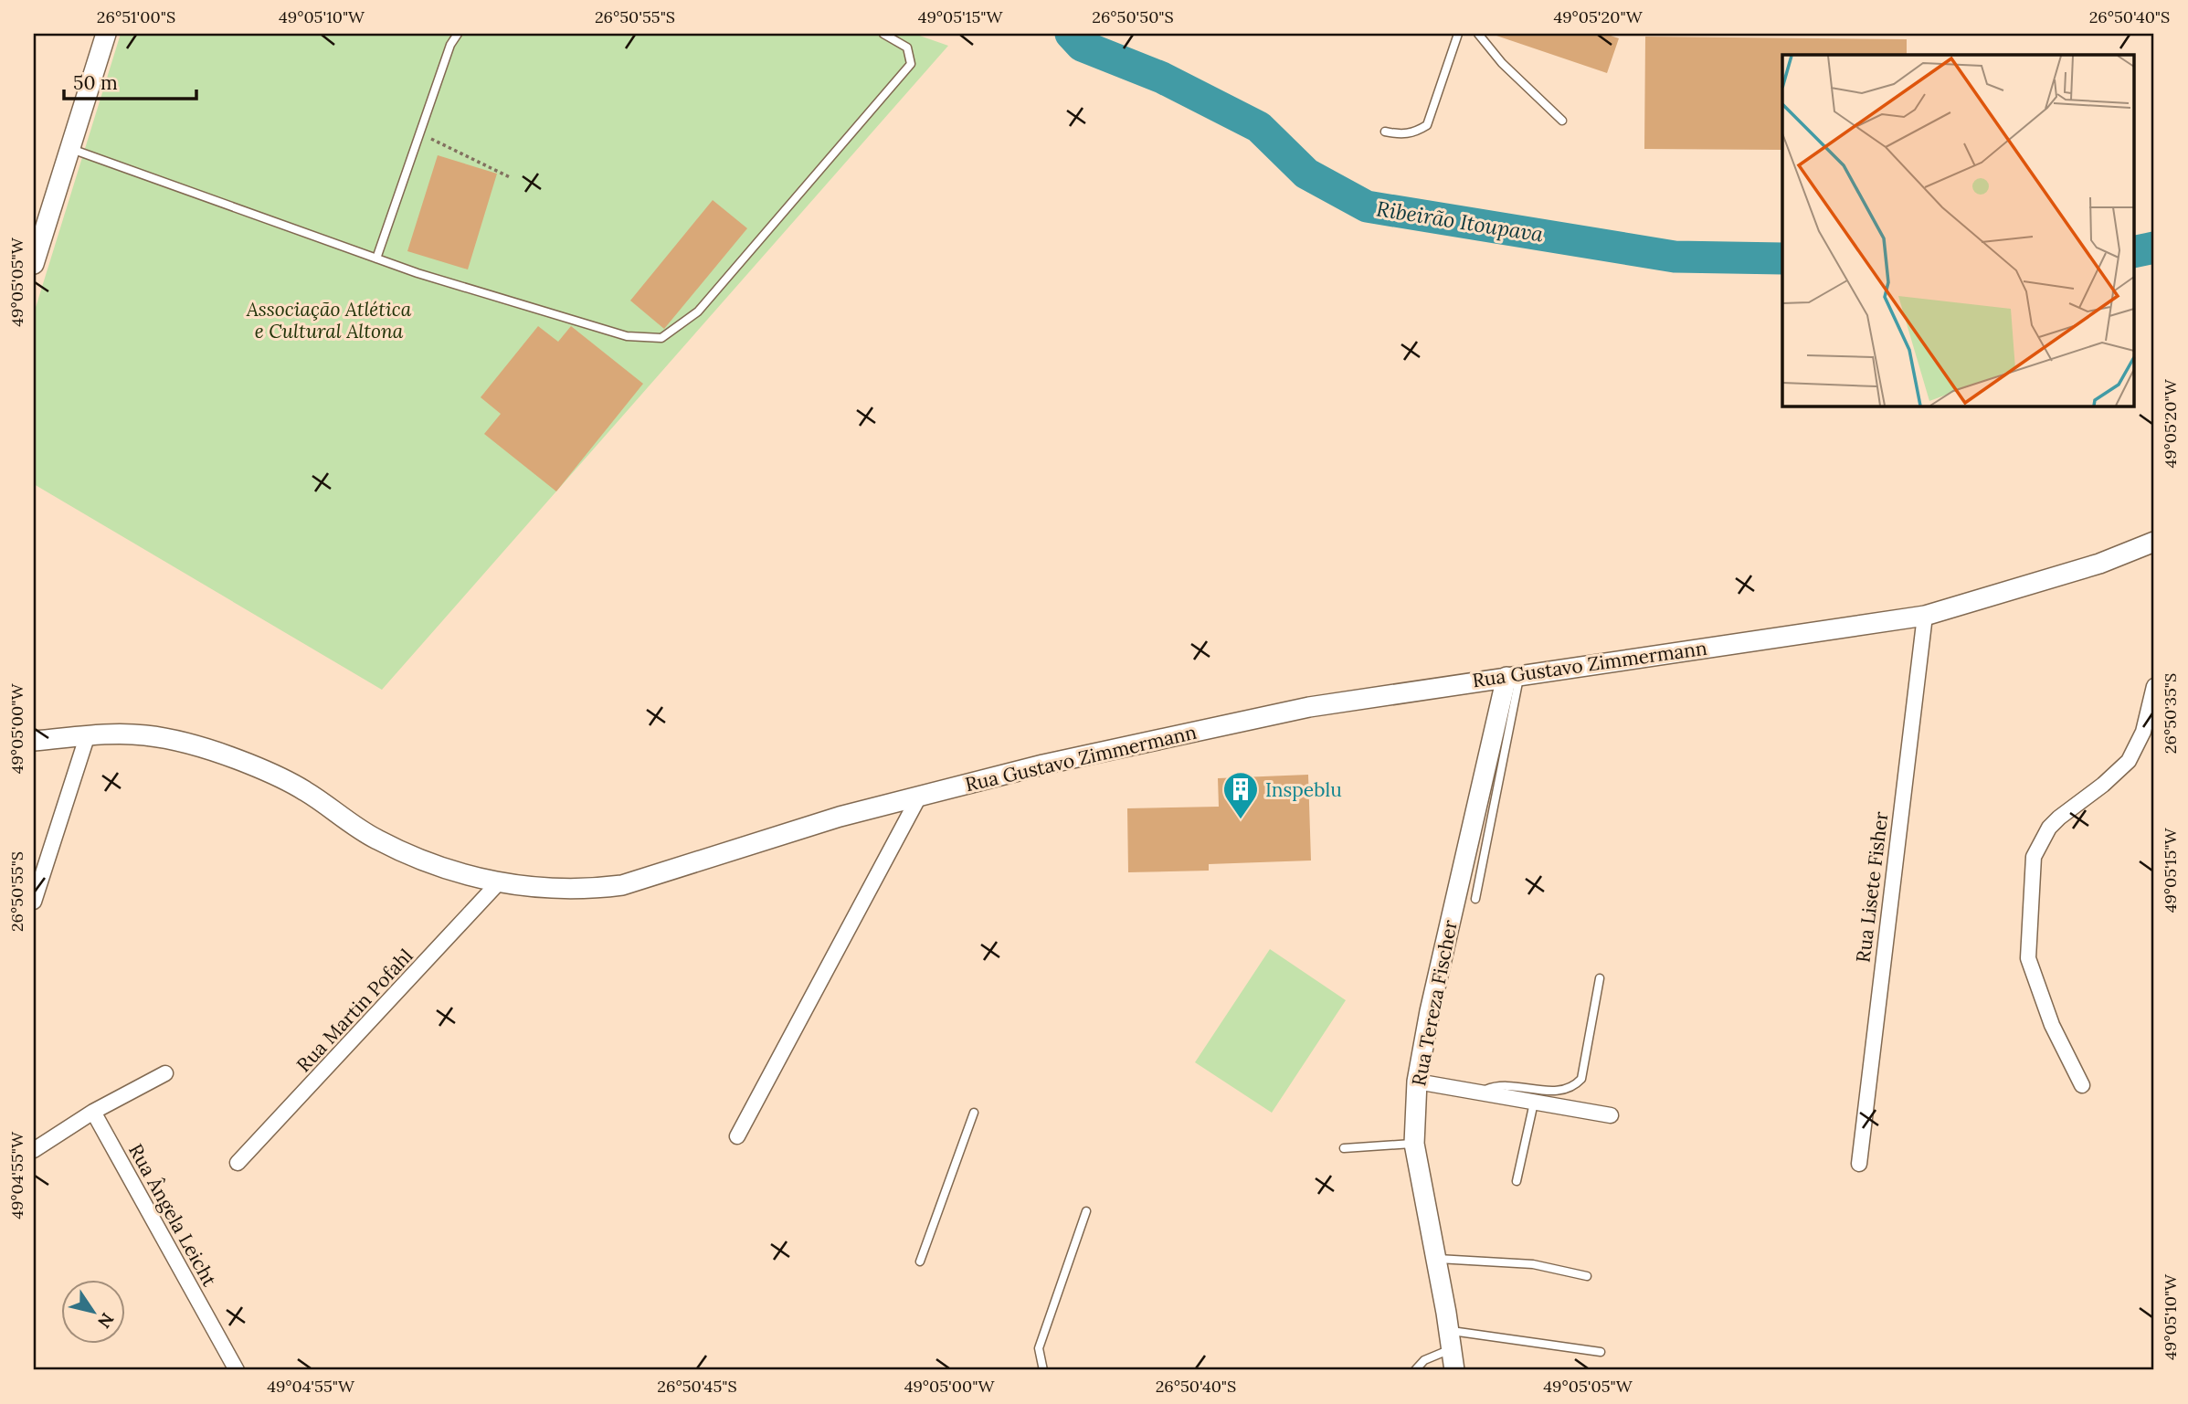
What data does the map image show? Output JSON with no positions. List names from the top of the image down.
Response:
{
  "streets": {
    "street": [
      "Rua Gustavo Zimmermann",
      "Rua Lisete Fisher",
      "Rua Tereza Fischer",
      "Rua Martin Pofahl",
      "Rua Ângela Leicht"
    ]
  },
  "crossings": [
    ["Rua Gustavo Zimmermann", "Rua Lisete Fisher"],
    ["Rua Gustavo Zimmermann", "Rua Tereza Fischer"],
    ["Rua Gustavo Zimmermann", "Rua Martin Pofahl"]
  ],
  "water": ["Ribeirão Itoupava"],
  "parks": ["Associação Atlética e Cultural Altona"],
  "places": {
    "building": ["Inspeblu"]
  },
  "scale_bar": "50 m",
  "north": "bottom right",
  "coordinates": [
    "26°51'00\"S",
    "49°05'10\"W",
    "26°50'55\"S",
    "49°05'15\"W",
    "26°50'50\"S",
    "49°05'20\"W",
    "26°50'40\"S",
    "49°05'05\"W",
    "26°50'35\"S",
    "49°05'00\"W",
    "49°04'55\"W",
    "26°50'45\"S"
  ]
}
